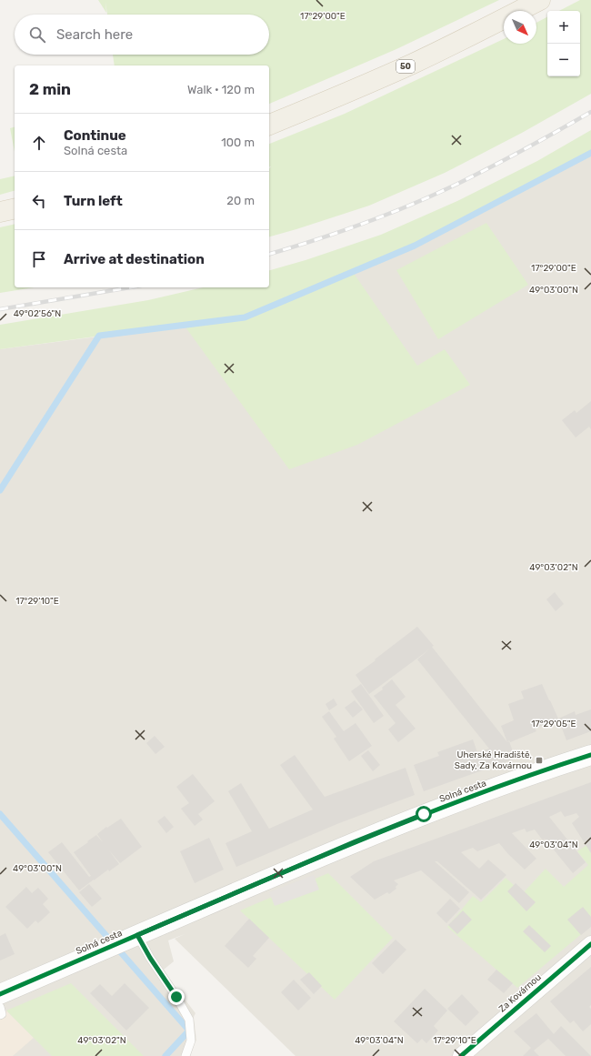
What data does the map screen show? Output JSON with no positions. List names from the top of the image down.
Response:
{
  "streets": {
    "main road": ["50"],
    "street": ["Solná cesta", "Za Kovárnou"]
  },
  "places": {
    "transit": ["Uherské Hradiště, Sady, Za Kovárnou"]
  },
  "north": "bottom right",
  "page": {
    "map_buttons": ["+", "−"],
    "search": "Search here",
    "heading": ["2 min", "Walk · 120 m"],
    "list": [
      ["Continue", "Solná cesta", "100 m"],
      ["Turn left", "20 m"],
      "Arrive at destination"
    ]
  },
  "coordinates": [
    "17°29'00\"E",
    "49°03'00\"N",
    "49°02'56\"N",
    "49°03'02\"N",
    "17°29'10\"E",
    "17°29'05\"E",
    "49°03'04\"N"
  ]
}
